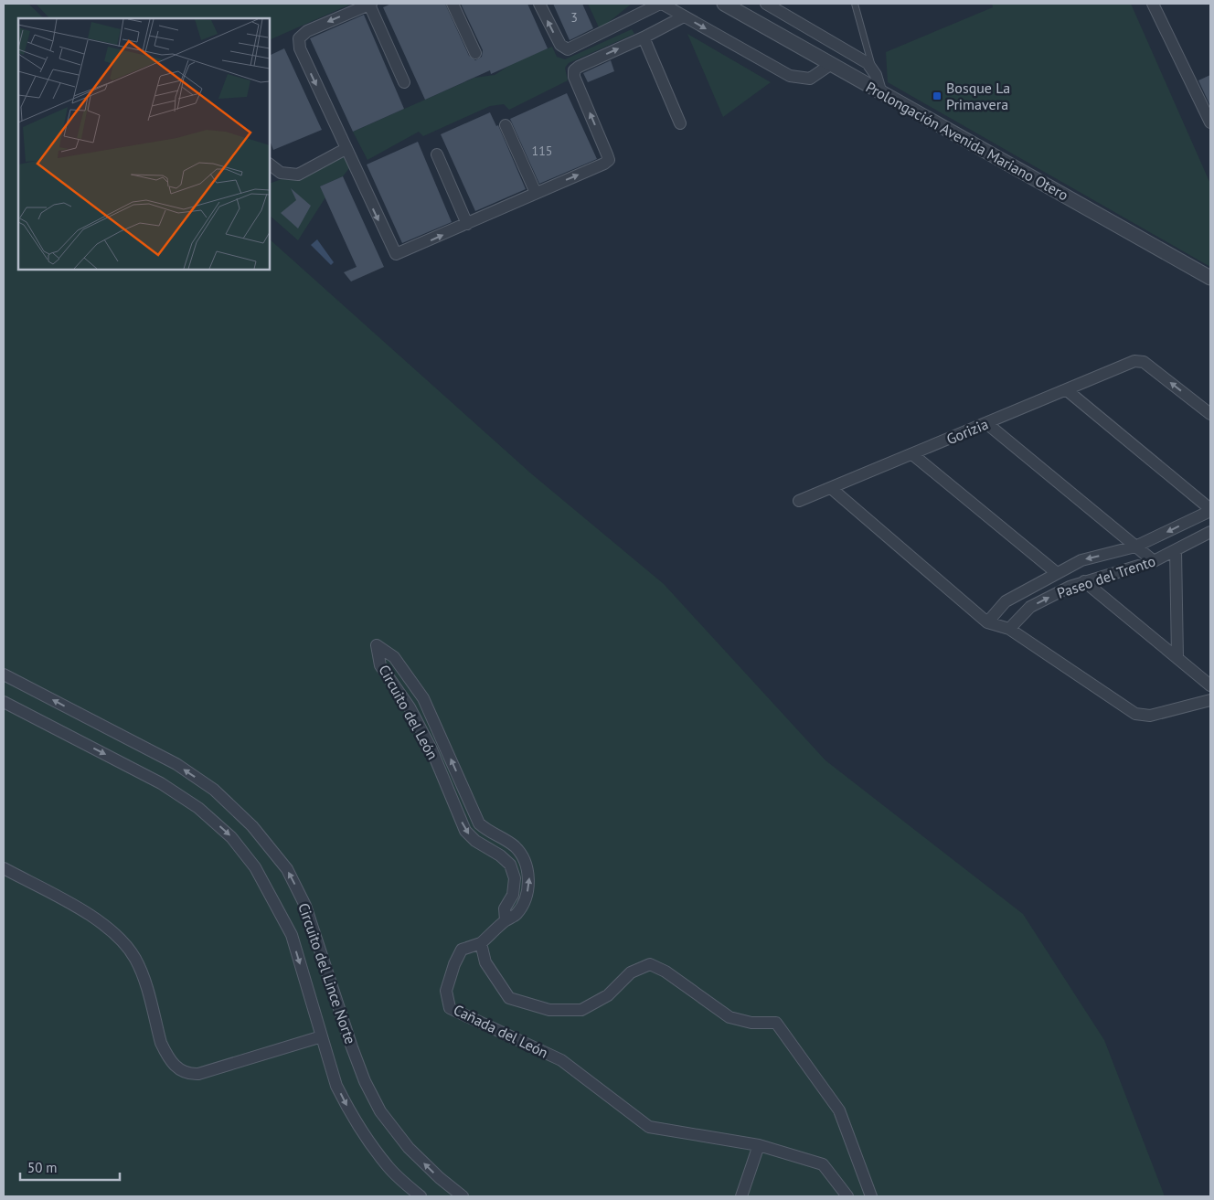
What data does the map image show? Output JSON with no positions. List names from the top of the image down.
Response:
{
  "streets": {
    "street": [
      "Prolongación Avenida Mariano Otero",
      "Gorizia",
      "Paseo del Trento",
      "Circuito del León",
      "Circuito del Lince Norte",
      "Cañada del León"
    ]
  },
  "crossings": [
    ["Circuito del León", "Cañada del León"]
  ],
  "places": {
    "transit": ["Bosque La Primavera"]
  },
  "house_numbers": ["3", "115"],
  "scale_bar": "50 m"
}
